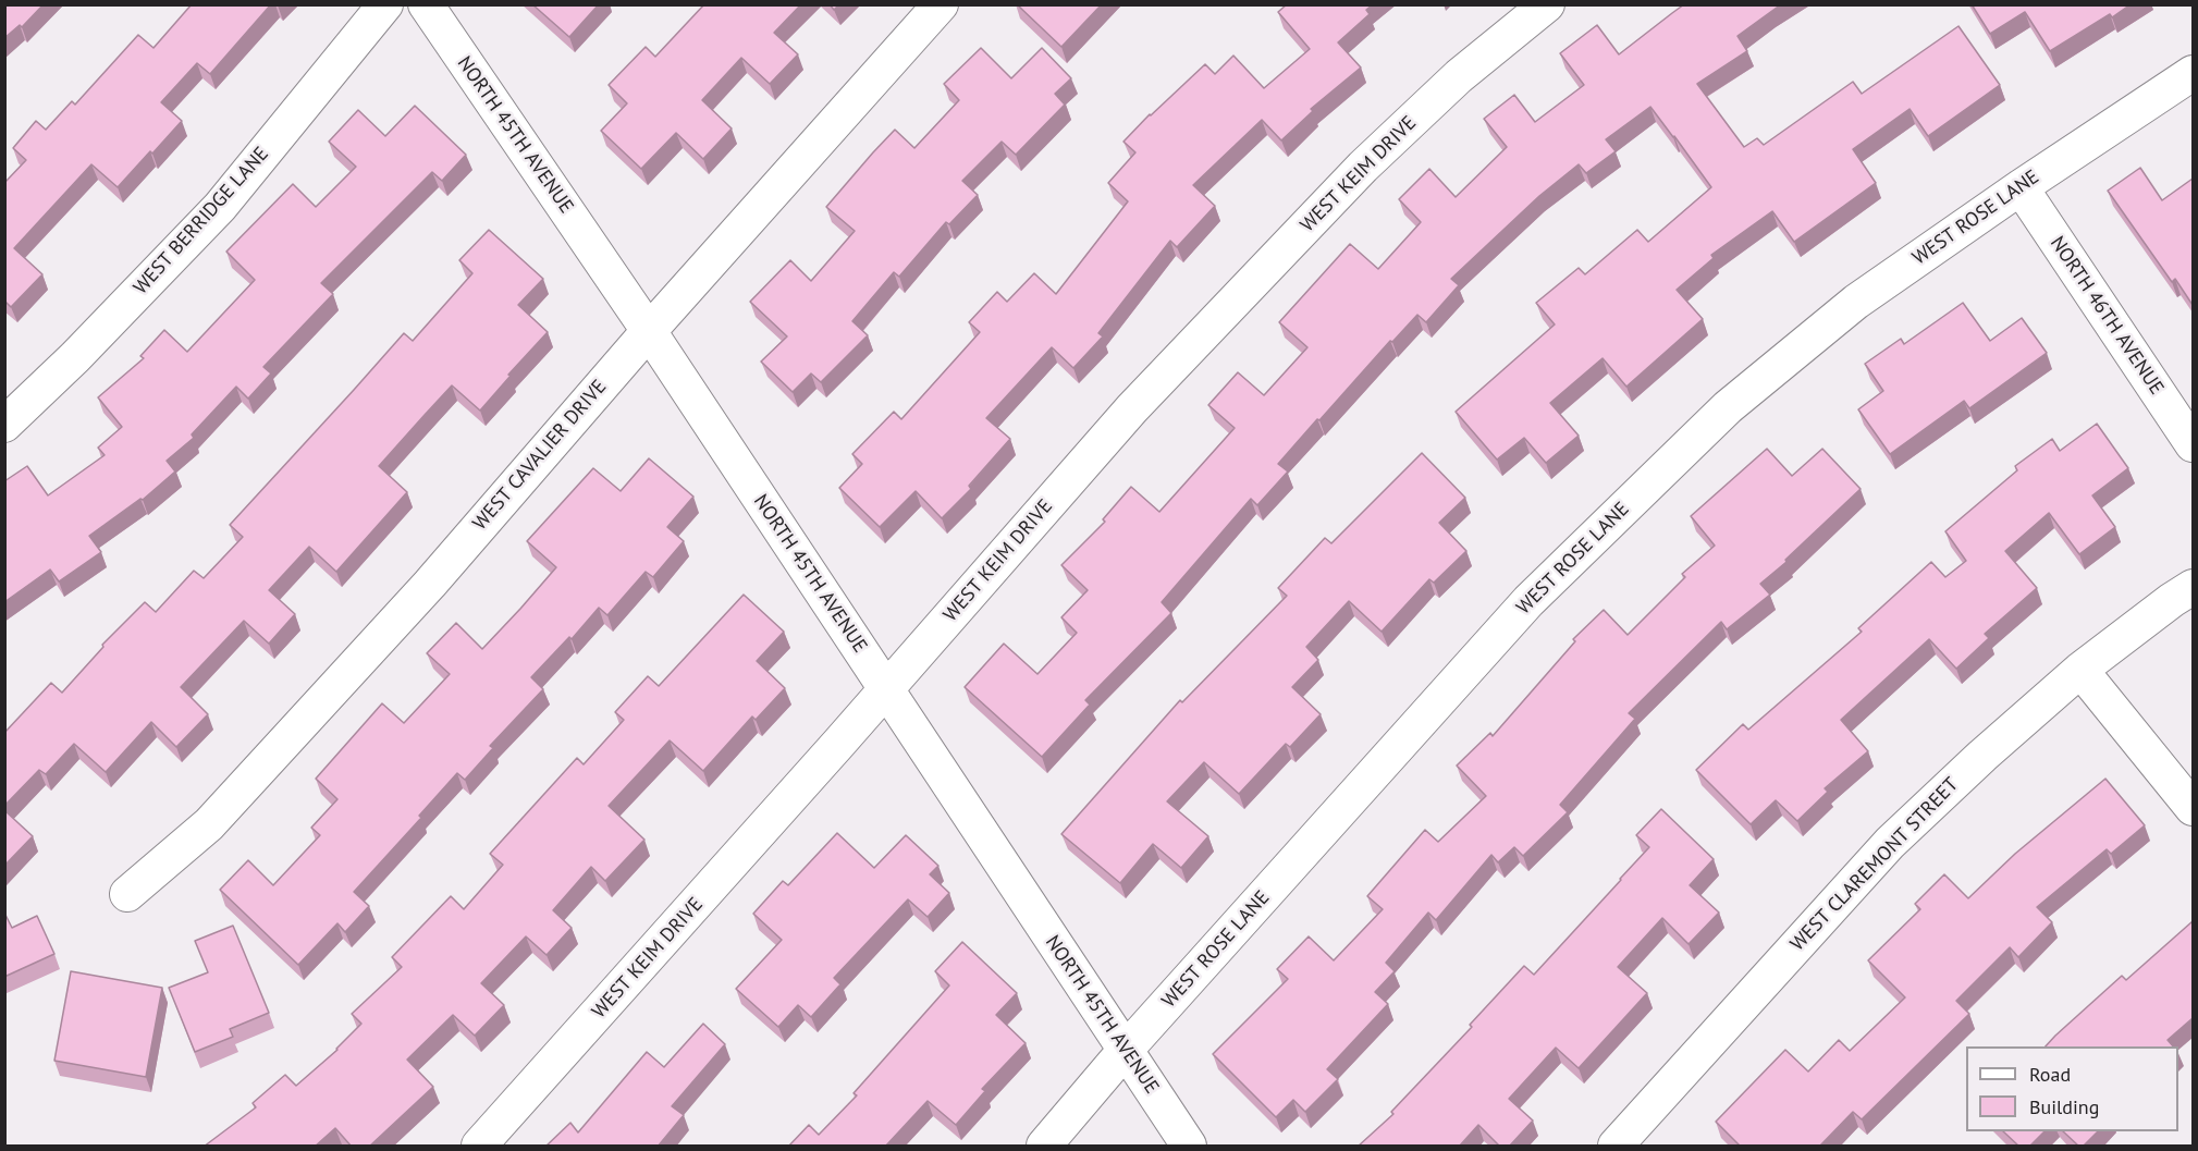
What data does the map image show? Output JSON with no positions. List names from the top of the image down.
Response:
{
  "streets": {
    "street": [
      "NORTH 45TH AVENUE",
      "WEST KEIM DRIVE",
      "WEST ROSE LANE",
      "WEST BERRIDGE LANE",
      "NORTH 46TH AVENUE",
      "WEST CAVALIER DRIVE",
      "WEST CLAREMONT STREET"
    ]
  },
  "crossings": [
    ["NORTH 45TH AVENUE", "WEST KEIM DRIVE"],
    ["NORTH 45TH AVENUE", "WEST ROSE LANE"],
    ["NORTH 45TH AVENUE", "WEST CAVALIER DRIVE"],
    ["WEST ROSE LANE", "NORTH 46TH AVENUE"]
  ],
  "legend": ["Road", "Building"]
}
